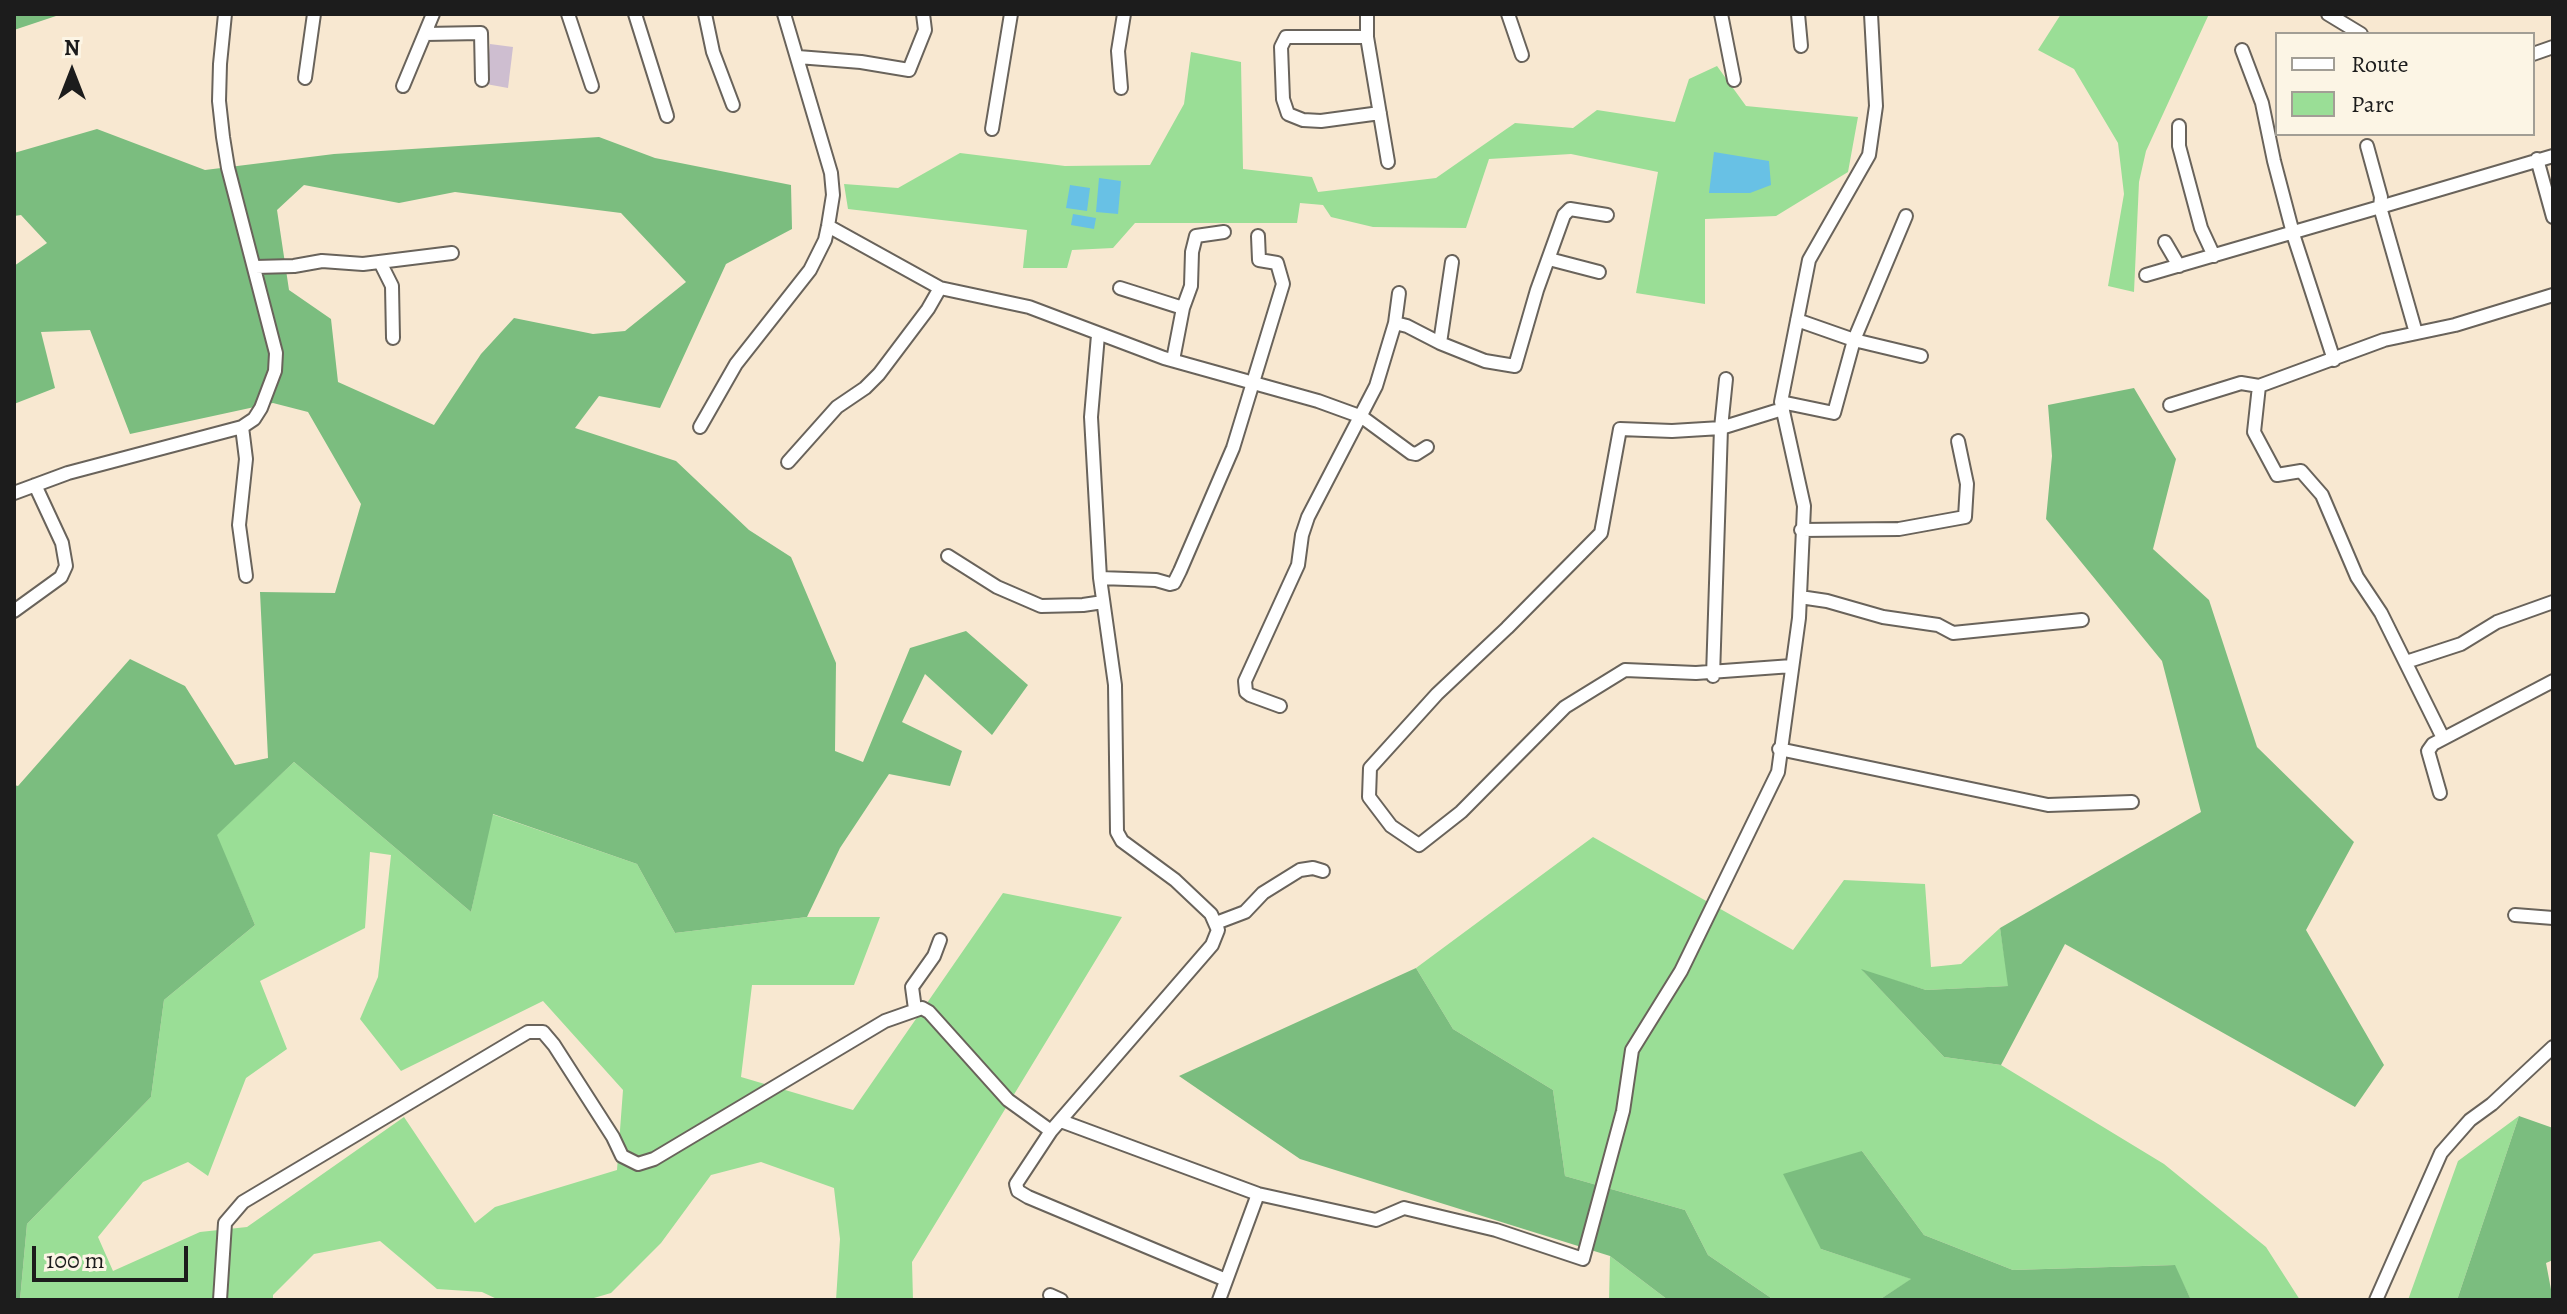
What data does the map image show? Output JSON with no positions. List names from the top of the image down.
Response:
{
  "legend": ["Route", "Parc"],
  "scale_bar": "100 m",
  "north": "top"
}
